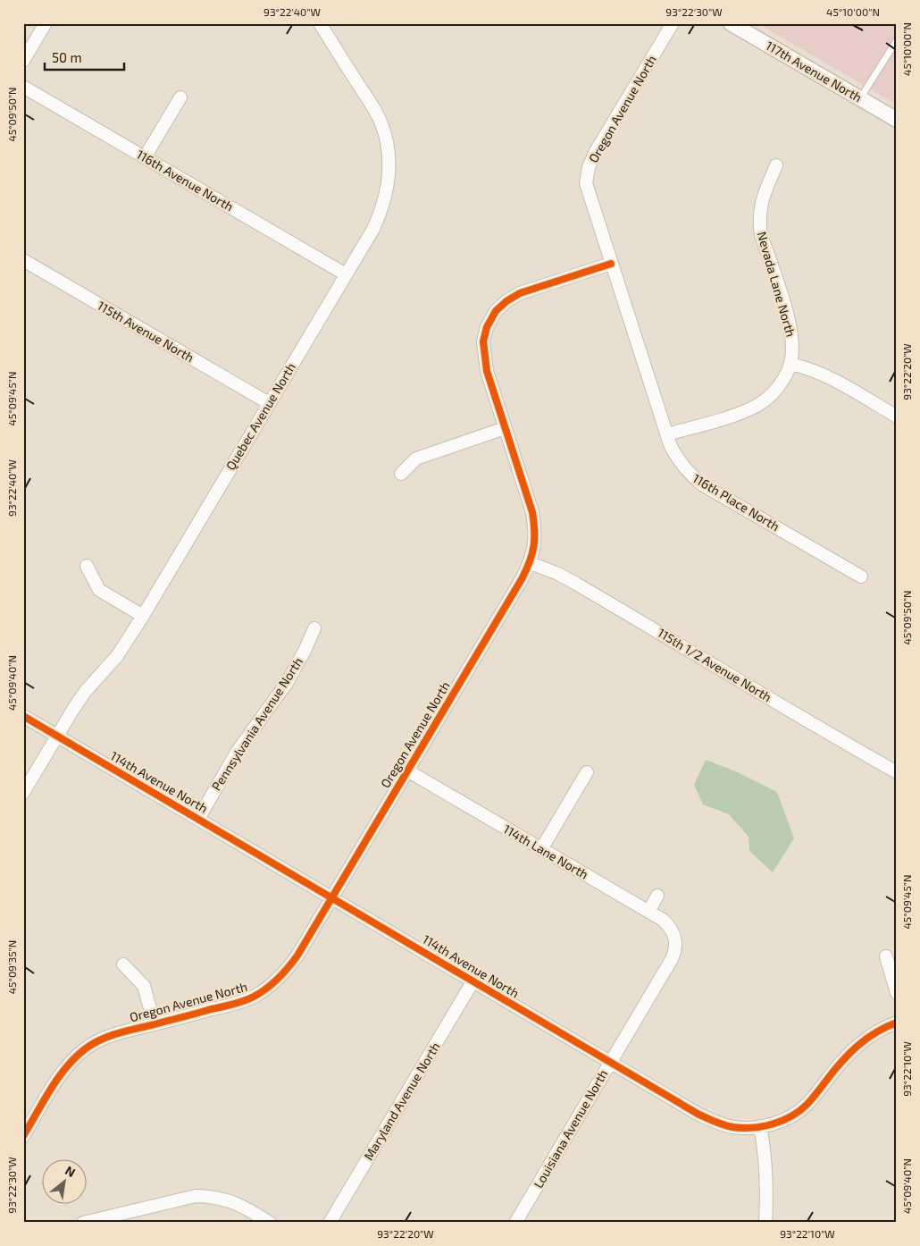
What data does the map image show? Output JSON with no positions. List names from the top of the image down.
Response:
{
  "streets": {
    "street": [
      "117th Avenue North",
      "Oregon Avenue North",
      "116th Avenue North",
      "Nevada Lane North",
      "115th Avenue North",
      "Quebec Avenue North",
      "116th Place North",
      "115th 1/2 Avenue North",
      "Pennsylvania Avenue North",
      "114th Avenue North",
      "114th Lane North",
      "Maryland Avenue North",
      "Louisiana Avenue North"
    ]
  },
  "crossings": [
    ["Oregon Avenue North", "116th Place North"],
    ["Oregon Avenue North", "115th 1/2 Avenue North"],
    ["Oregon Avenue North", "114th Avenue North"],
    ["Oregon Avenue North", "114th Lane North"],
    ["116th Avenue North", "Quebec Avenue North"],
    ["Nevada Lane North", "116th Place North"],
    ["115th Avenue North", "Quebec Avenue North"],
    ["Quebec Avenue North", "114th Avenue North"],
    ["Pennsylvania Avenue North", "114th Avenue North"],
    ["114th Avenue North", "Maryland Avenue North"],
    ["114th Avenue North", "Louisiana Avenue North"],
    ["114th Lane North", "Louisiana Avenue North"]
  ],
  "scale_bar": "50 m",
  "north": "top right",
  "coordinates": [
    "93°22'40\"W",
    "93°22'30\"W",
    "45°10'00\"N",
    "45°09'50\"N",
    "93°22'20\"W",
    "45°09'45\"N",
    "45°09'40\"N",
    "45°09'35\"N",
    "93°22'10\"W"
  ]
}
